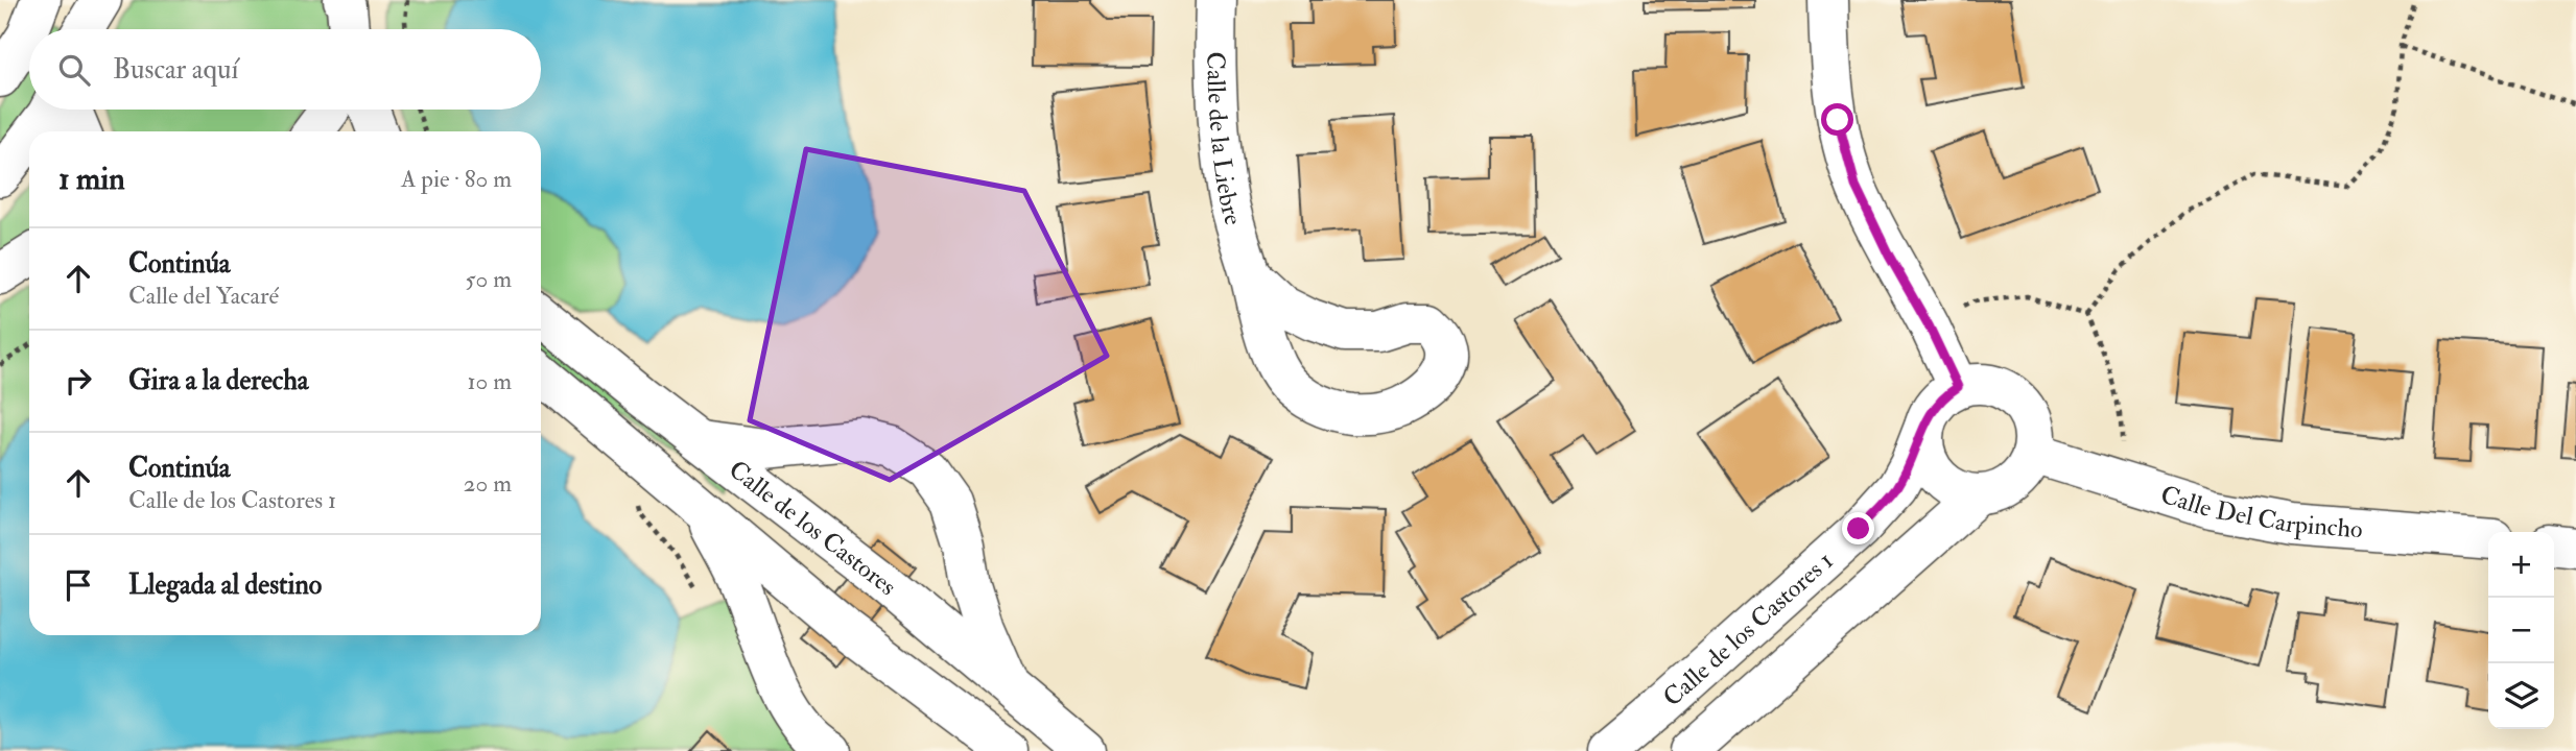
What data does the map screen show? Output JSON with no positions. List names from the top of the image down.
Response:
{
  "streets": {
    "street": [
      "Calle de la Liebre",
      "Calle Del Carpincho",
      "Calle de los Castores",
      "Calle de los Castores 1"
    ]
  },
  "crossings": [
    ["Calle Del Carpincho", "Calle de los Castores 1"]
  ],
  "page": {
    "search": "Buscar aquí",
    "heading": ["1 min", "A pie · 80 m"],
    "list": [
      ["Continúa", "Calle del Yacaré", "50 m"],
      ["Gira a la derecha", "10 m"],
      ["Continúa", "Calle de los Castores 1", "20 m"],
      "Llegada al destino"
    ],
    "map_buttons": ["+", "−"]
  }
}
